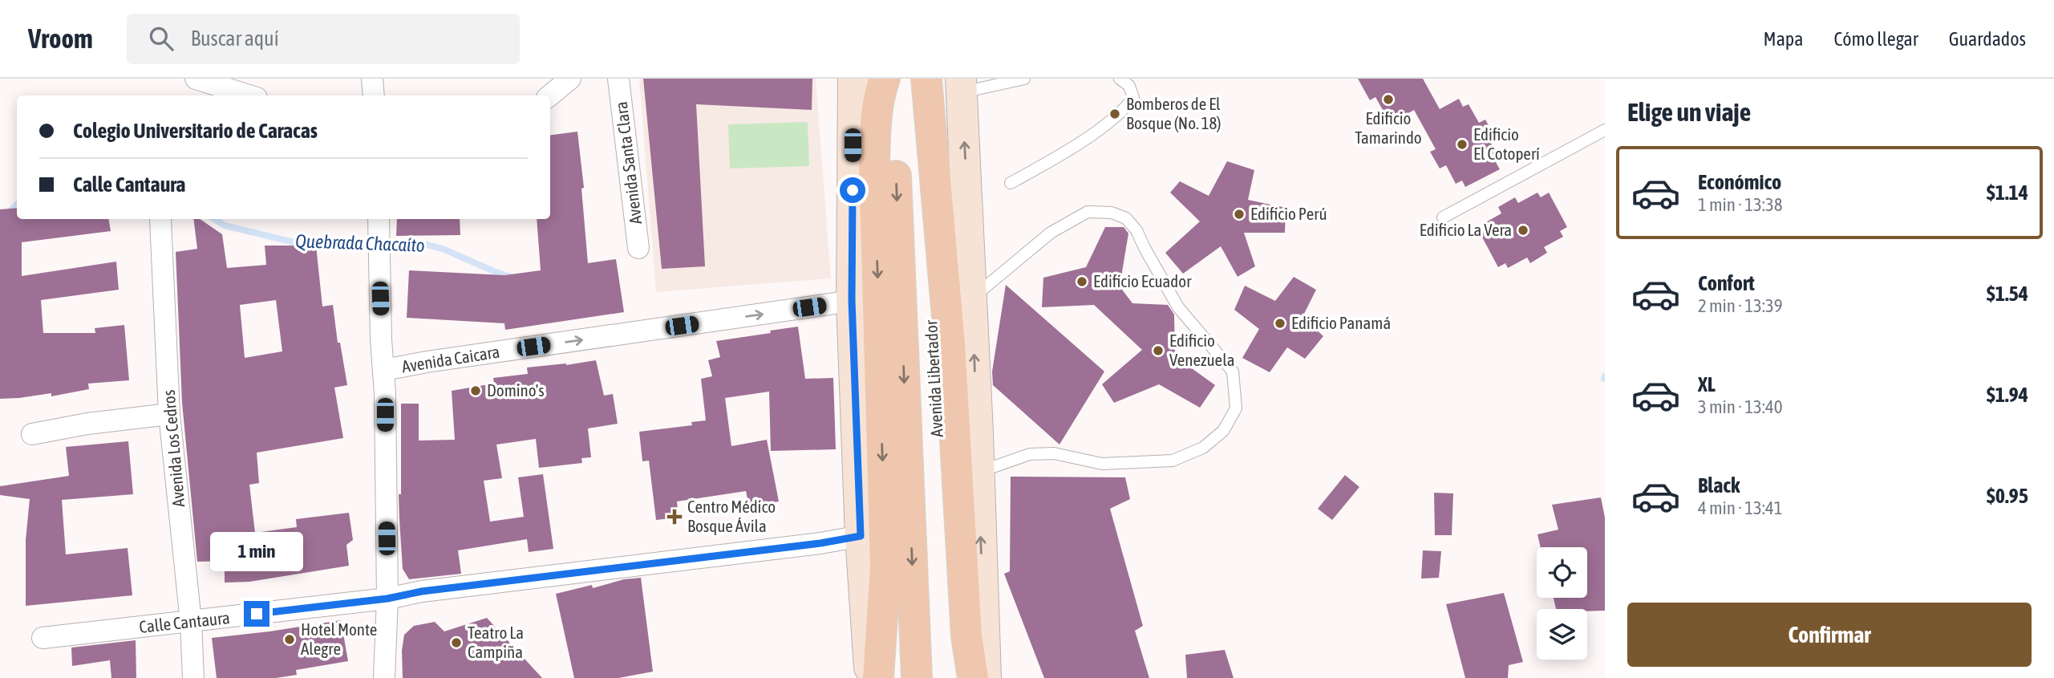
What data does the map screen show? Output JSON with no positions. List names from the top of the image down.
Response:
{
  "streets": {
    "main road": ["Avenida Libertador"],
    "street": [
      "Avenida Santa Clara",
      "Avenida Caicara",
      "Avenida Los Cedros",
      "Calle Cantaura"
    ]
  },
  "crossings": [
    ["Avenida Los Cedros", "Calle Cantaura"]
  ],
  "one_way": ["Avenida Caicara"],
  "water": ["Quebrada Chacaíto"],
  "places": {
    "other": [
      "Edificio Tamarindo",
      "Bomberos de El Bosque (No. 18)",
      "Edificio El Cotoperí",
      "Edificio Perú",
      "Edificio La Vera",
      "Edificio Ecuador",
      "Edificio Panamá",
      "Edificio Venezuela",
      "Domino's",
      "Hotel Monte Alegre",
      "Teatro La Campiña"
    ],
    "health": ["Centro Médico Bosque Ávila"]
  },
  "page": {
    "header": "Vroom",
    "search": "Buscar aquí",
    "nav": ["Mapa", "Cómo llegar", "Guardados"],
    "heading": "Elige un viaje",
    "banner": ["Colegio Universitario de Caracas", "Calle Cantaura"],
    "list": [
      {
        "name": "Económico",
        "note": "1 min · 13:38",
        "value": "$1.14"
      },
      {
        "name": "Confort",
        "note": "2 min · 13:39",
        "value": "$1.54"
      },
      {
        "name": "XL",
        "note": "3 min · 13:40",
        "value": "$1.94"
      },
      {
        "name": "Black",
        "note": "4 min · 13:41",
        "value": "$0.95"
      }
    ],
    "bubble": "1 min",
    "buttons": "Confirmar"
  }
}
